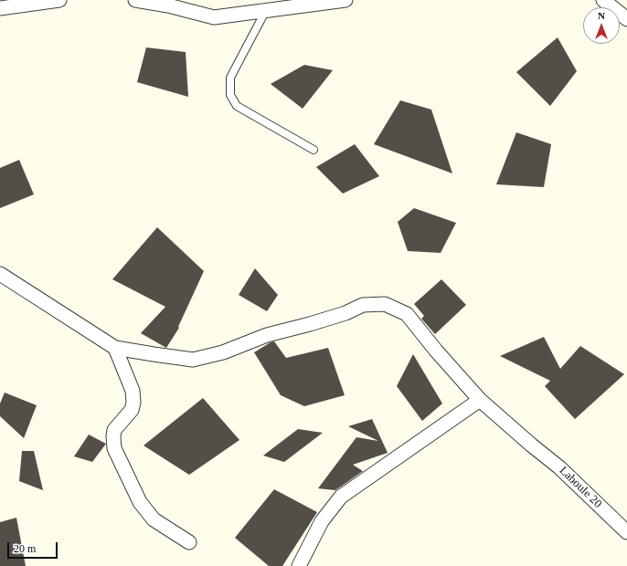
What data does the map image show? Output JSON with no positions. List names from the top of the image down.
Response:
{
  "streets": {
    "street": ["Laboule 20"]
  },
  "scale_bar": "20 m",
  "north": "top"
}
